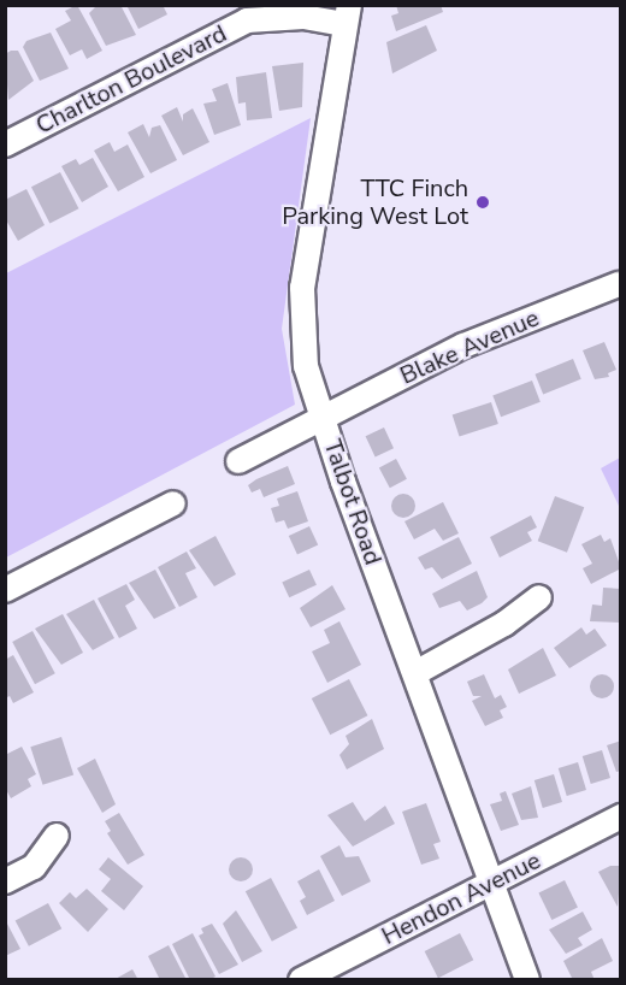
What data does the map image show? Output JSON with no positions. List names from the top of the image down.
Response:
{
  "streets": {
    "street": [
      "Charlton Boulevard",
      "Blake Avenue",
      "Talbot Road",
      "Hendon Avenue"
    ]
  },
  "crossings": [
    ["Charlton Boulevard", "Talbot Road"],
    ["Blake Avenue", "Talbot Road"],
    ["Talbot Road", "Hendon Avenue"]
  ],
  "places": ["TTC Finch Parking West Lot"]
}
